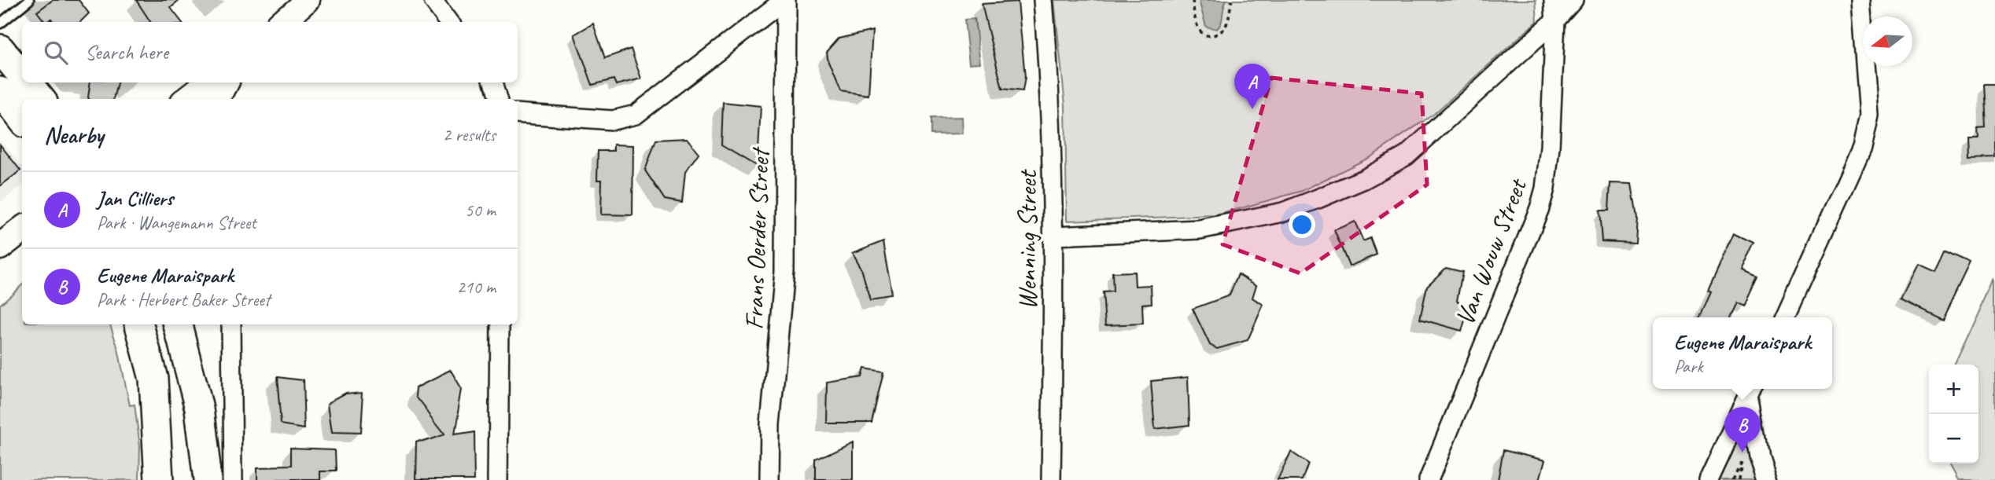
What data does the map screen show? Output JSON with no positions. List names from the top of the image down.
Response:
{
  "streets": {
    "street": ["Frans Oerder Street", "Wenning Street", "Van Wouw Street"]
  },
  "north": "left",
  "page": {
    "search": "Search here",
    "pins": ["A", "B"],
    "heading": ["Nearby", "2 results"],
    "list": [
      {
        "mark": "A",
        "name": "Jan Cilliers",
        "note": "Park · Wangemann Street",
        "value": "50 m"
      },
      {
        "mark": "B",
        "name": "Eugene Maraispark",
        "note": "Park · Herbert Baker Street",
        "value": "210 m"
      }
    ],
    "popup": ["Eugene Maraispark", "Park"],
    "map_buttons": ["+", "−"]
  }
}
